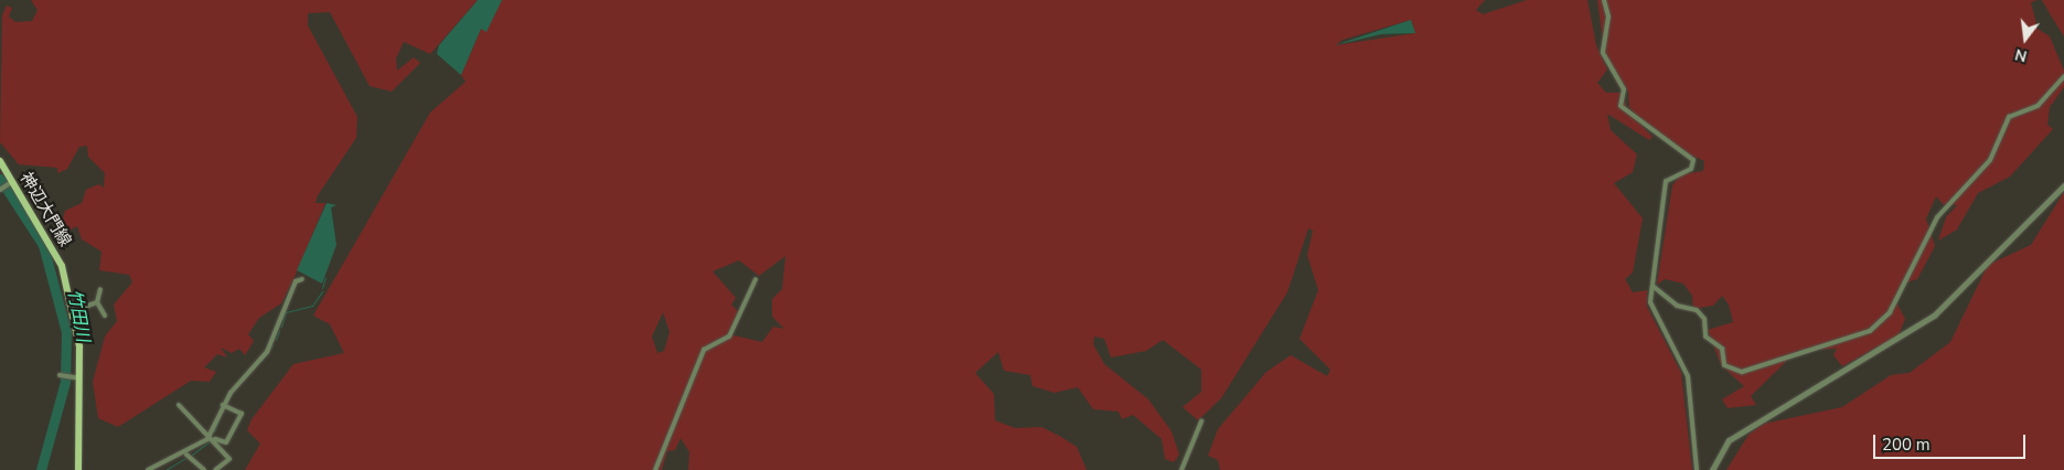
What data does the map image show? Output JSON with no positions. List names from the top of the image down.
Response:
{
  "streets": {
    "main road": ["神辺大門線"]
  },
  "water": ["竹田川"],
  "scale_bar": "200 m",
  "north": "bottom"
}
